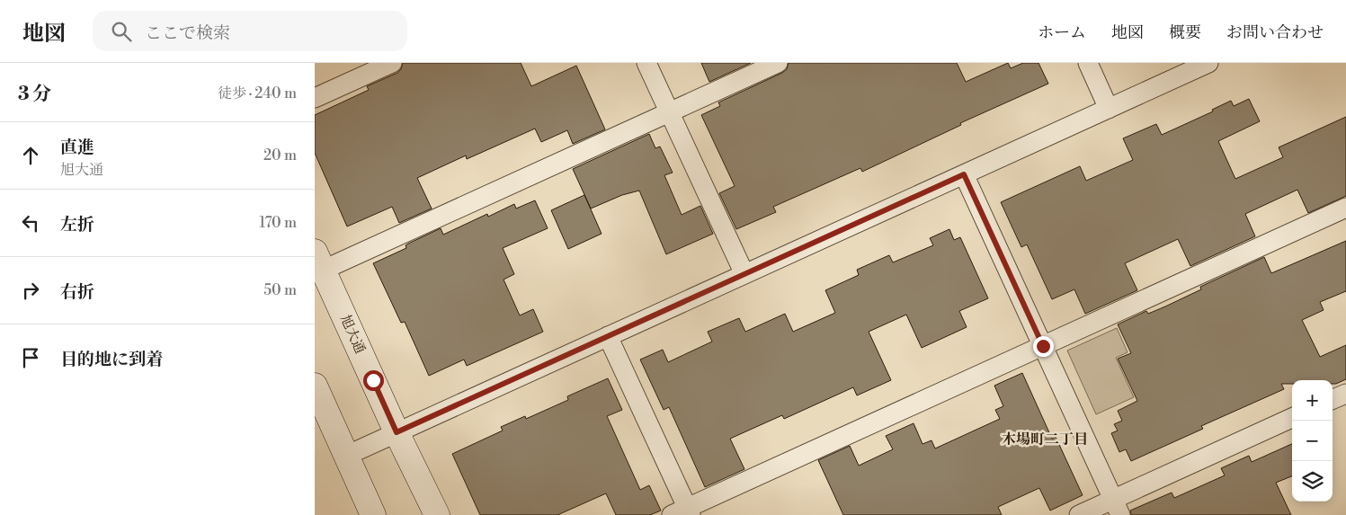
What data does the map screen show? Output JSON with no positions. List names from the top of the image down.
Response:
{
  "streets": {
    "street": ["旭大通"]
  },
  "districts": ["木場町二丁目"],
  "page": {
    "header": "地図",
    "search": "ここで検索",
    "nav": [
      "ホーム",
      "地図",
      "概要",
      "お問い合わせ"
    ],
    "heading": ["3 分", "徒歩 · 240 m"],
    "list": [
      ["直進", "旭大通", "20 m"],
      ["左折", "170 m"],
      ["右折", "50 m"],
      "目的地に到着"
    ],
    "map_buttons": ["+", "−"]
  }
}
